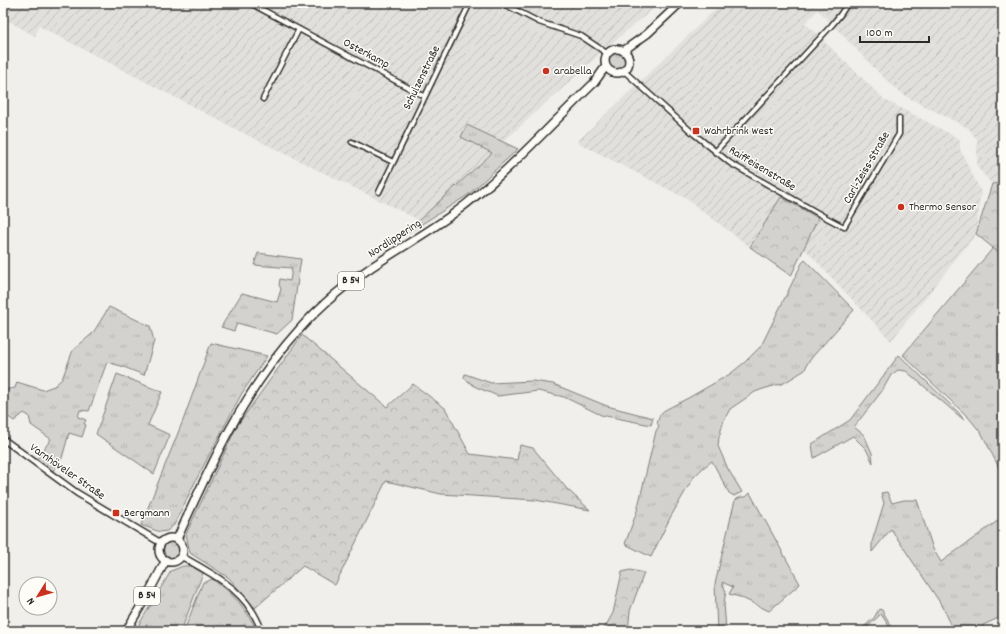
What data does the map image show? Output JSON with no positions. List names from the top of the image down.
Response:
{
  "streets": {
    "main road": ["Nordlippering", "B 54"],
    "street": [
      "Osterkamp",
      "Schulzenstraße",
      "Carl-Zeiss-Straße",
      "Raiffeisenstraße",
      "Varnhöveler Straße"
    ]
  },
  "crossings": [
    ["Osterkamp", "Schulzenstraße"],
    ["Carl-Zeiss-Straße", "Raiffeisenstraße"],
    ["Raiffeisenstraße", "Nordlippering"],
    ["Nordlippering", "B 54"],
    ["Nordlippering", "Varnhöveler Straße"],
    ["B 54", "Varnhöveler Straße"]
  ],
  "places": {
    "other": ["arabella", "Thermo Sensor"],
    "transit": ["Wahrbrink West", "Bergmann"]
  },
  "scale_bar": "100 m",
  "north": "bottom left"
}
